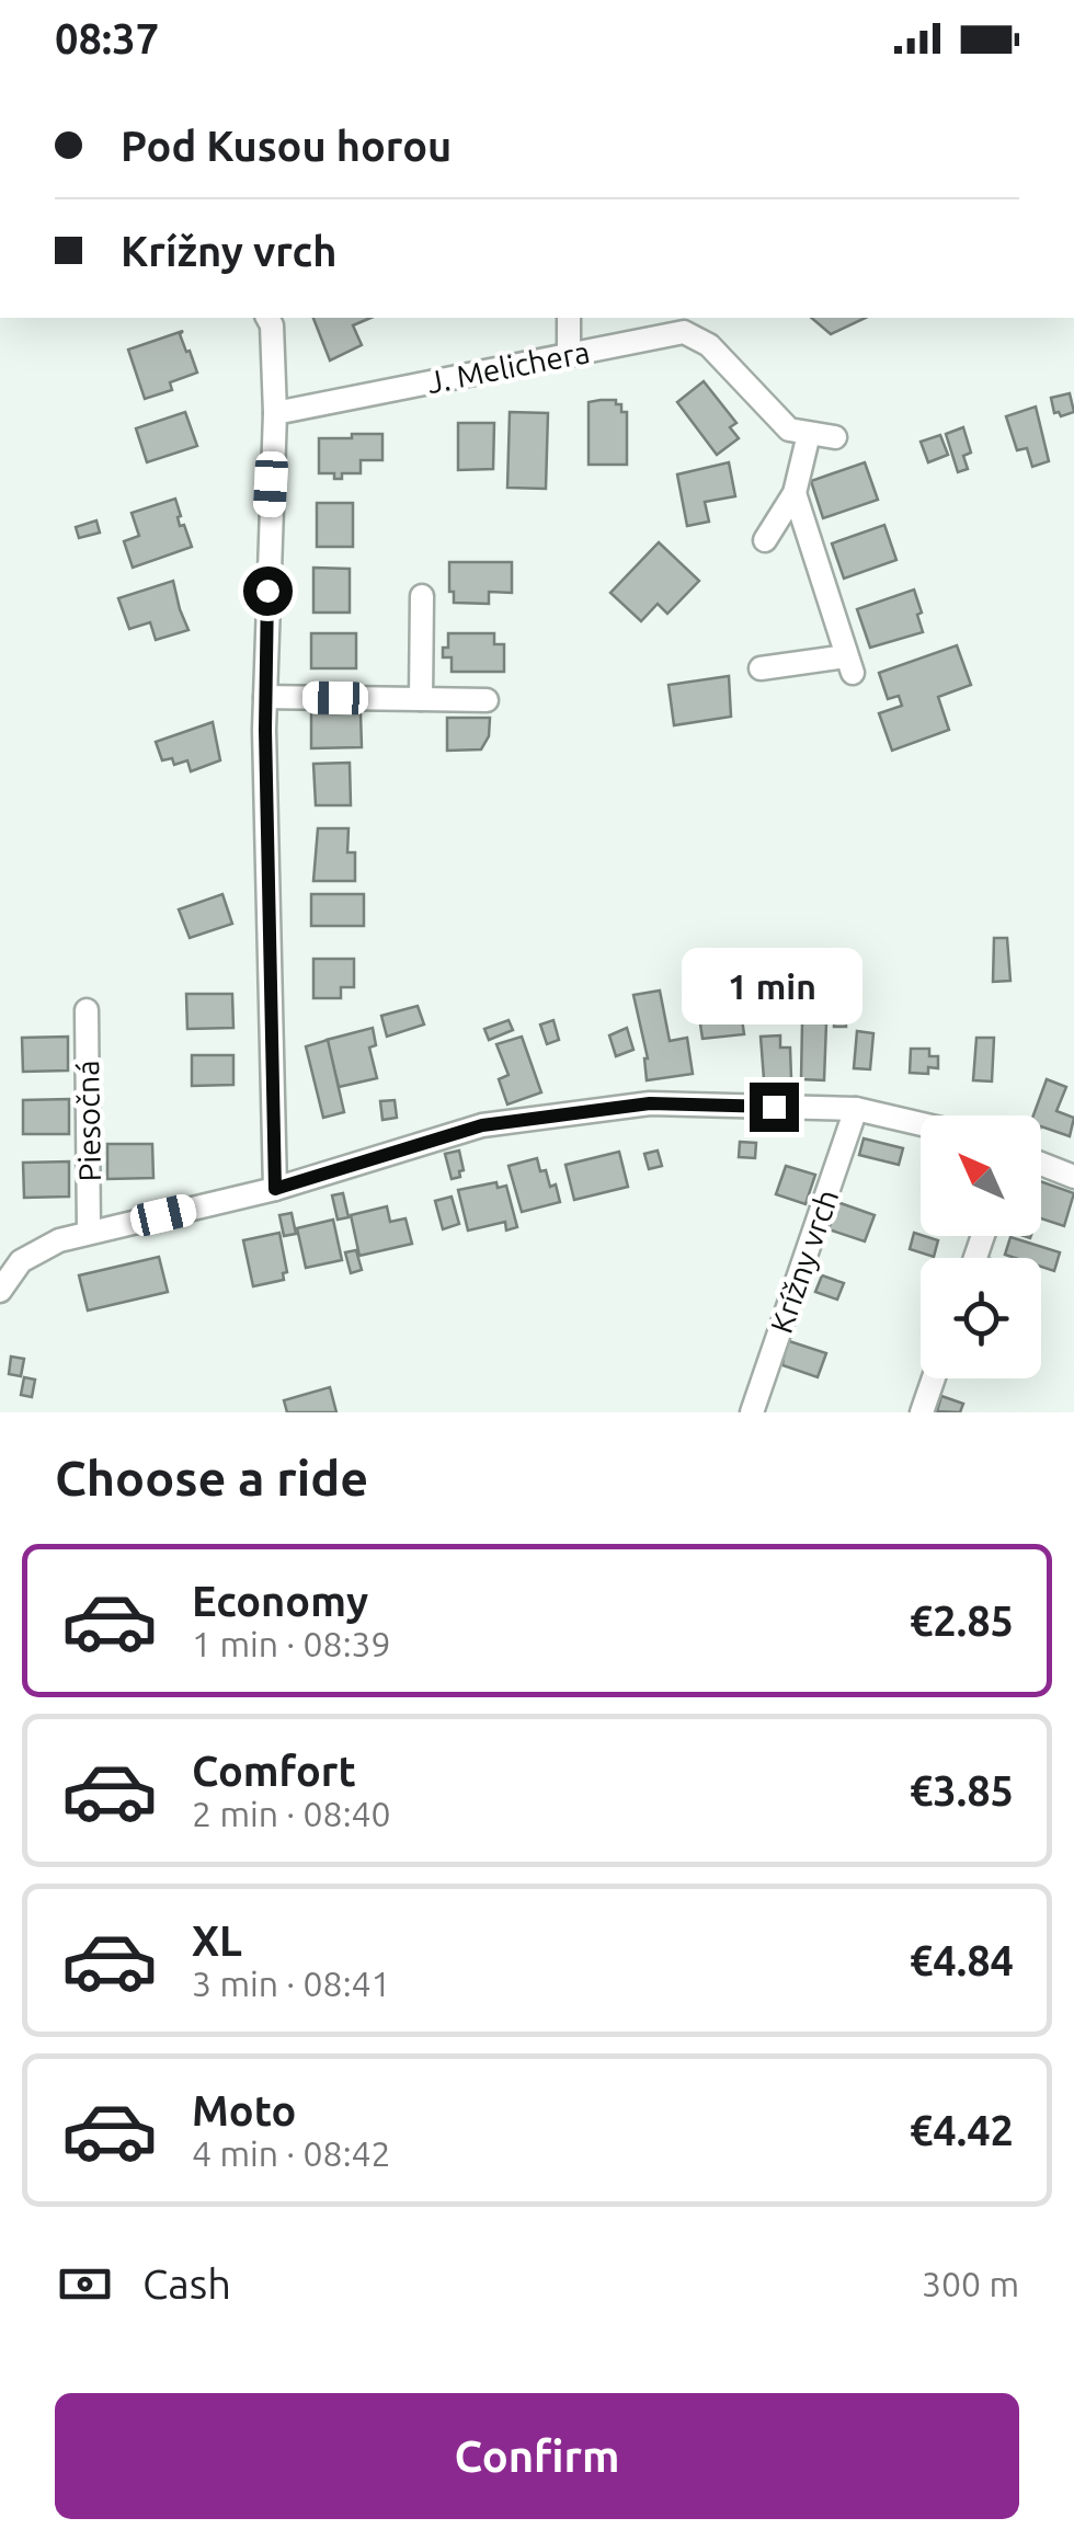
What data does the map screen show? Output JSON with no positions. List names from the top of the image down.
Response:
{
  "streets": {
    "street": ["J. Melichera", "Piesočná", "Krížny vrch"]
  },
  "north": "top left",
  "page": {
    "status": "08:37",
    "banner": ["Pod Kusou horou", "Krížny vrch"],
    "bubble": "1 min",
    "heading": "Choose a ride",
    "list": [
      {
        "name": "Economy",
        "note": "1 min · 08:39",
        "value": "€2.85"
      },
      {
        "name": "Comfort",
        "note": "2 min · 08:40",
        "value": "€3.85"
      },
      {
        "name": "XL",
        "note": "3 min · 08:41",
        "value": "€4.84"
      },
      {
        "name": "Moto",
        "note": "4 min · 08:42",
        "value": "€4.42"
      }
    ],
    "pay": ["Cash", "300 m"],
    "buttons": "Confirm"
  }
}
